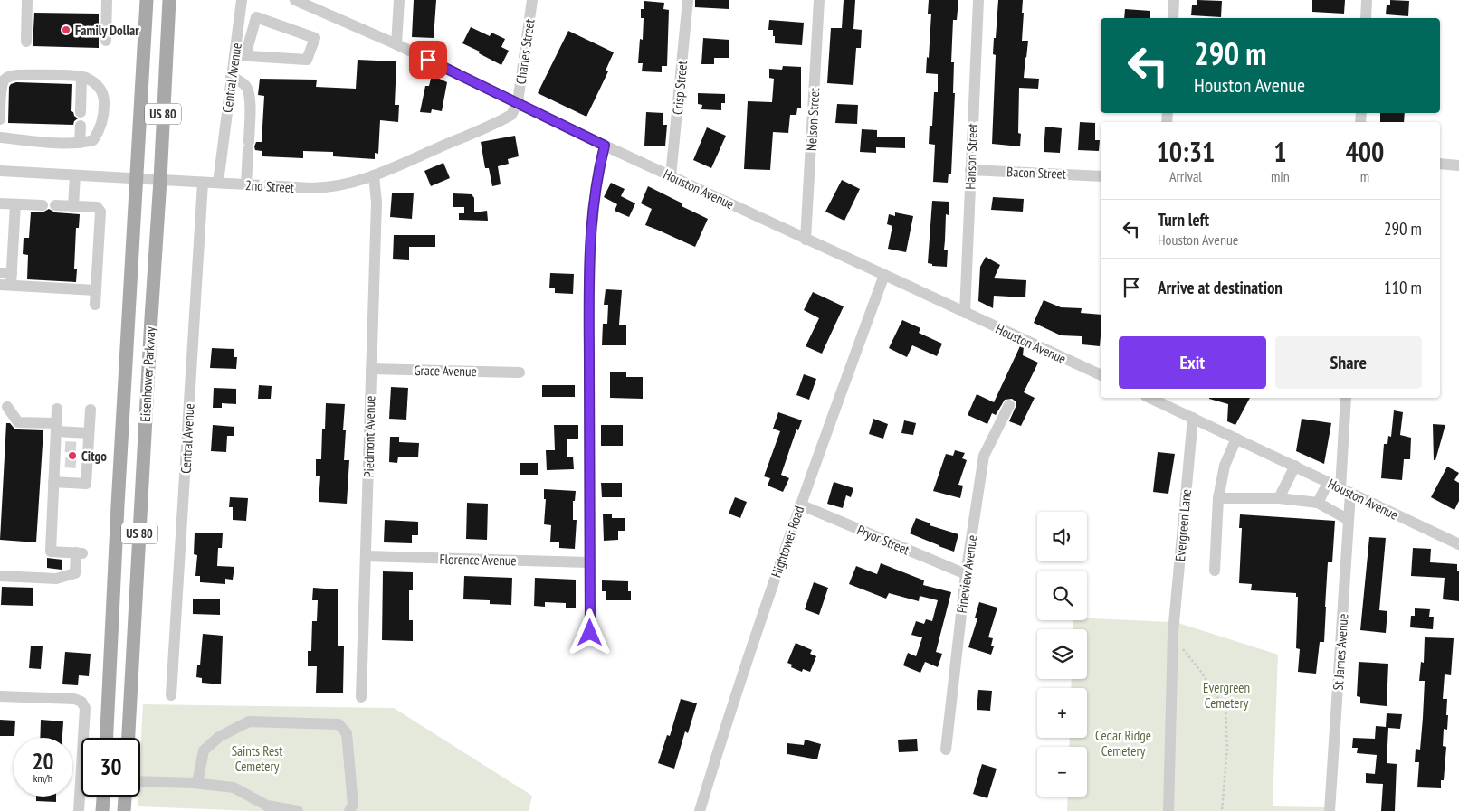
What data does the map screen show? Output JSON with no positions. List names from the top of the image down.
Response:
{
  "streets": {
    "main road": ["US 80", "Eisenhower Parkway"],
    "street": [
      "Charles Street",
      "Central Avenue",
      "Crisp Street",
      "Nelson Street",
      "Hanson Street",
      "Bacon Street",
      "2nd Street",
      "Houston Avenue",
      "Grace Avenue",
      "Piedmont Avenue",
      "Evergreen Lane",
      "Pryor Street",
      "Hightower Road",
      "Florence Avenue",
      "Pineview Avenue",
      "St James Avenue"
    ]
  },
  "crossings": [
    ["Charles Street", "2nd Street"],
    ["Charles Street", "Houston Avenue"],
    ["Central Avenue", "2nd Street"],
    ["Crisp Street", "Houston Avenue"],
    ["Nelson Street", "Houston Avenue"],
    ["Hanson Street", "Bacon Street"],
    ["Hanson Street", "Houston Avenue"],
    ["2nd Street", "Houston Avenue"],
    ["2nd Street", "Eisenhower Parkway"],
    ["2nd Street", "Piedmont Avenue"],
    ["Houston Avenue", "Evergreen Lane"],
    ["Houston Avenue", "Hightower Road"],
    ["Houston Avenue", "St James Avenue"],
    ["Grace Avenue", "Piedmont Avenue"],
    ["Piedmont Avenue", "Florence Avenue"],
    ["Pryor Street", "Hightower Road"],
    ["Pryor Street", "Pineview Avenue"]
  ],
  "parks": ["Evergreen Cemetery", "Cedar Ridge Cemetery", "Saints Rest Cemetery"],
  "places": ["Family Dollar", "Citgo"],
  "page": {
    "turn": ["290 m", "Houston Avenue"],
    "eta": [
      "10:31",
      "Arrival",
      "1",
      "min",
      "400",
      "m"
    ],
    "list": [
      {
        "name": "Turn left",
        "note": "Houston Avenue",
        "value": "290 m"
      },
      {
        "name": "Arrive at destination",
        "value": "110 m"
      }
    ],
    "buttons": ["Exit", "Share"],
    "map_buttons": ["+", "−"],
    "speed": "20 km/h",
    "limit": "30"
  }
}
